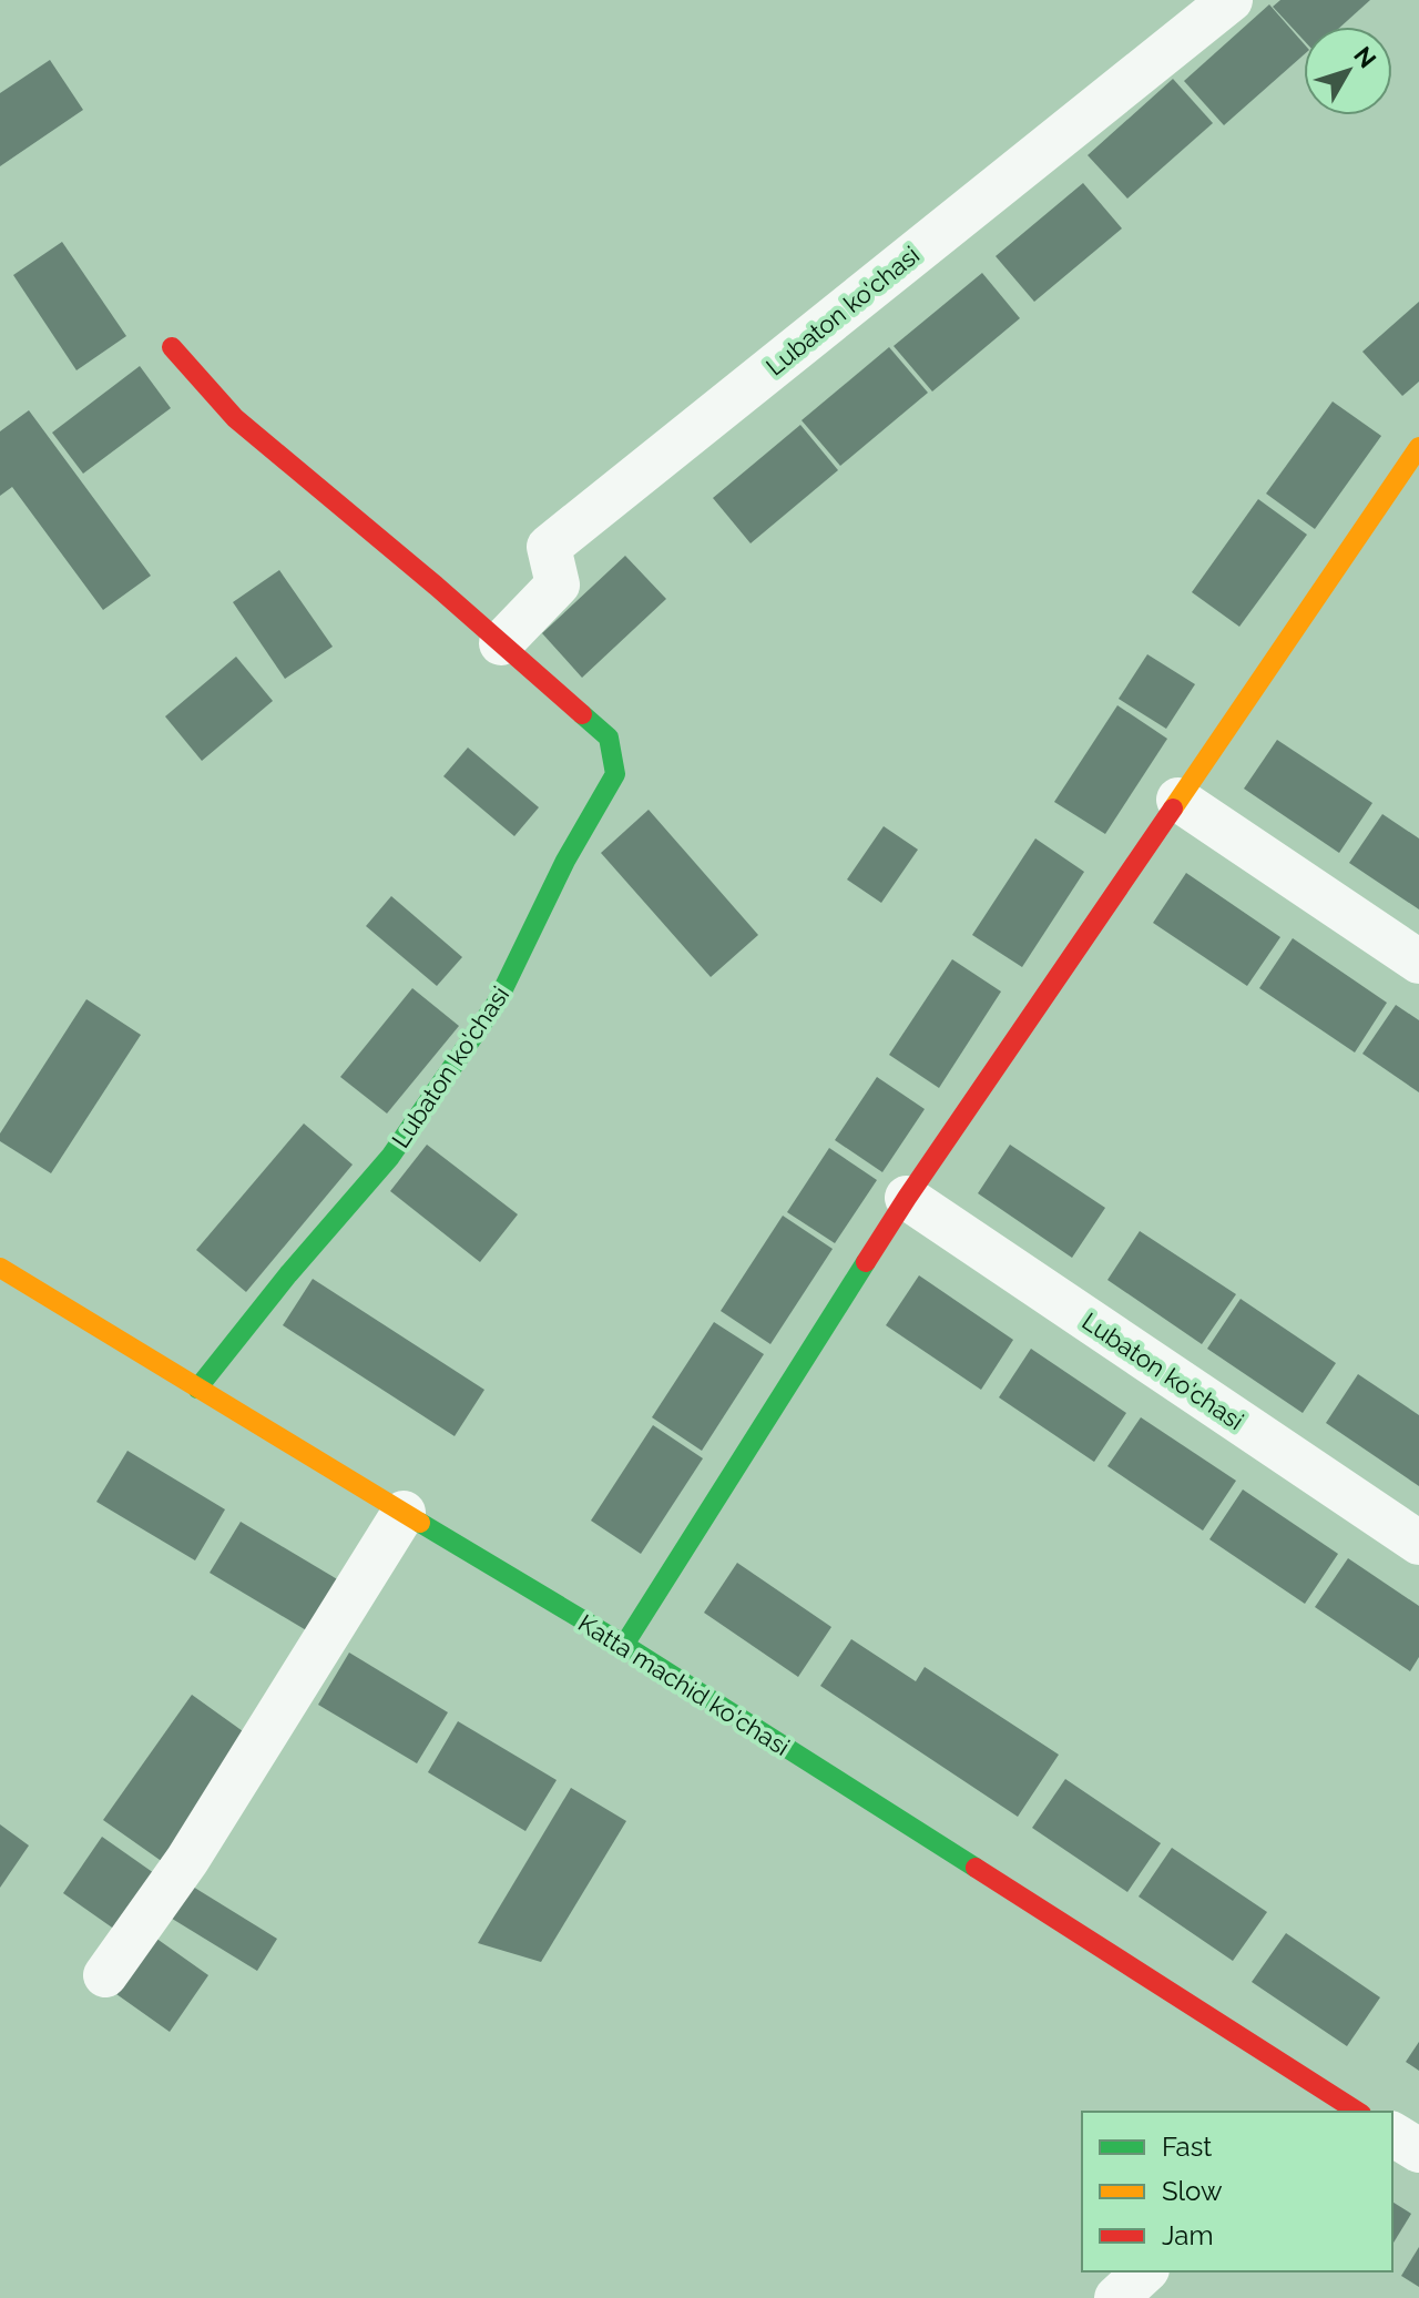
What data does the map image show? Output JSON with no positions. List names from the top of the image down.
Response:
{
  "streets": {
    "street": ["Lubaton ko'chasi", "Katta machid ko'chasi"]
  },
  "crossings": [
    ["Lubaton ko'chasi", "Katta machid ko'chasi"]
  ],
  "legend": ["Fast", "Slow", "Jam"],
  "north": "top right"
}
